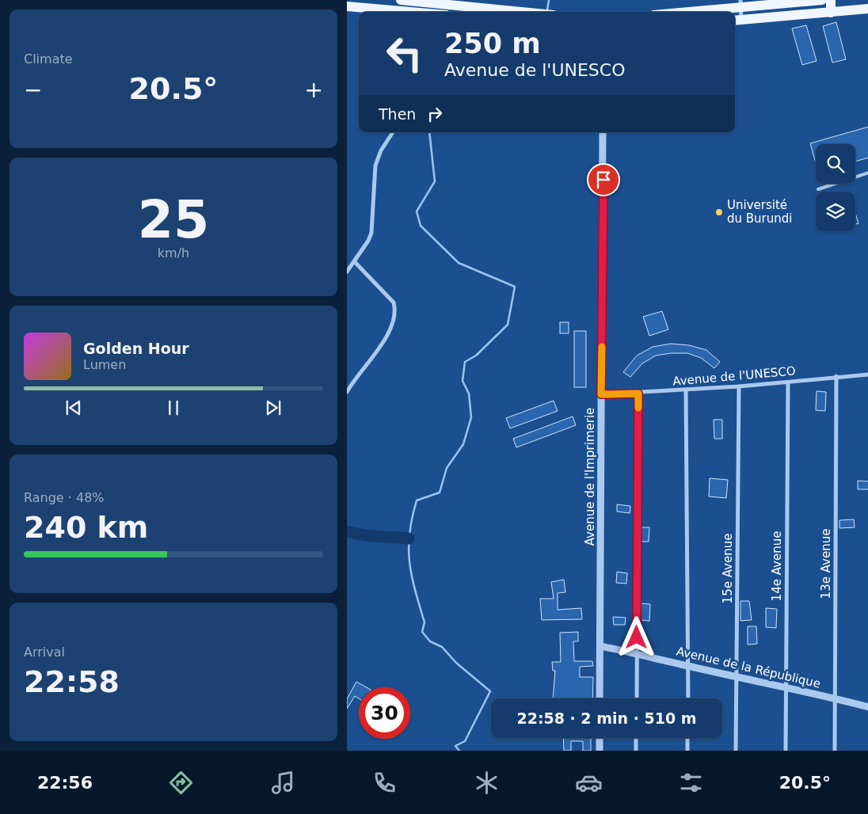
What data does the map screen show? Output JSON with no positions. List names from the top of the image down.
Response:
{
  "streets": {
    "street": [
      "Avenue de l'UNESCO",
      "Avenue de l'Imprimerie",
      "13e Avenue",
      "14e Avenue",
      "15e Avenue",
      "Avenue de la République"
    ]
  },
  "crossings": [
    ["Avenue de l'UNESCO", "Avenue de l'Imprimerie"],
    ["Avenue de l'UNESCO", "13e Avenue"],
    ["Avenue de l'UNESCO", "14e Avenue"],
    ["Avenue de l'UNESCO", "15e Avenue"],
    ["Avenue de l'Imprimerie", "Avenue de la République"],
    ["13e Avenue", "Avenue de la République"],
    ["14e Avenue", "Avenue de la République"],
    ["15e Avenue", "Avenue de la République"]
  ],
  "places": ["Université du Burundi"],
  "page": {
    "tile": [
      "Climate",
      ["25", "km/h"],
      ["Range · 48%", "240 km"],
      ["Arrival", "22:58"]
    ],
    "turn": ["250 m", "Avenue de l'UNESCO"],
    "heat": ["−", "20.5°", "+"],
    "then": "Then",
    "song": ["Golden Hour", "Lumen"],
    "limit": "30",
    "trip": "22:58 · 2 min · 510 m",
    "tabs": ["22:56", "20.5°"]
  }
}
